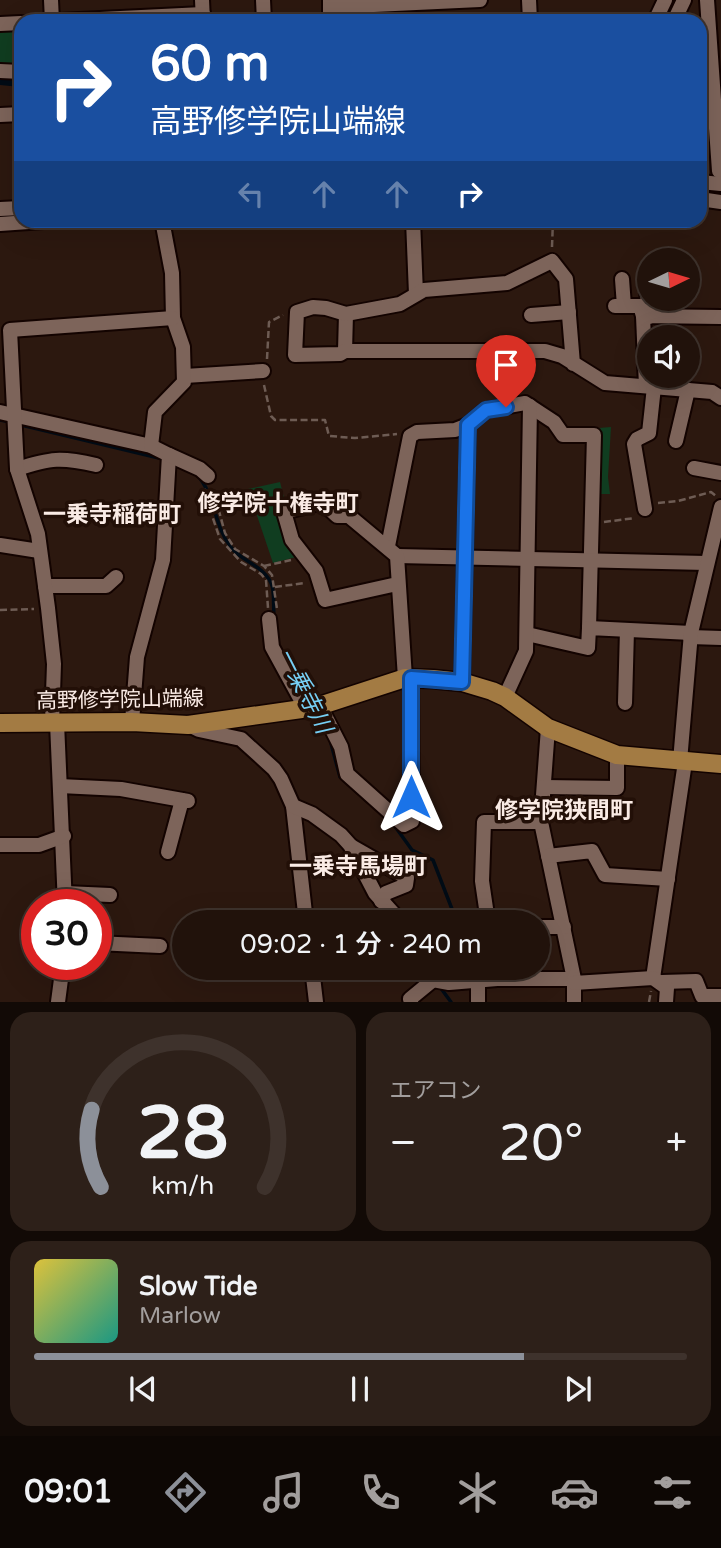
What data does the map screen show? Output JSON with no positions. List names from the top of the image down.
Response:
{
  "streets": {
    "main road": ["高野修学院山端線"]
  },
  "districts": [
    "修学院十権寺町",
    "一乗寺稲荷町",
    "修学院狭間町",
    "一乗寺馬場町"
  ],
  "water": ["一乗寺川"],
  "north": "right",
  "page": {
    "turn": ["60 m", "高野修学院山端線"],
    "limit": "30",
    "trip": "09:02 · 1 分 · 240 m",
    "tile": "エアコン",
    "heat": ["−", "20°", "+"],
    "song": ["Slow Tide", "Marlow"],
    "tabs": "09:01",
    "gauge": ["28", "km/h"]
  }
}
